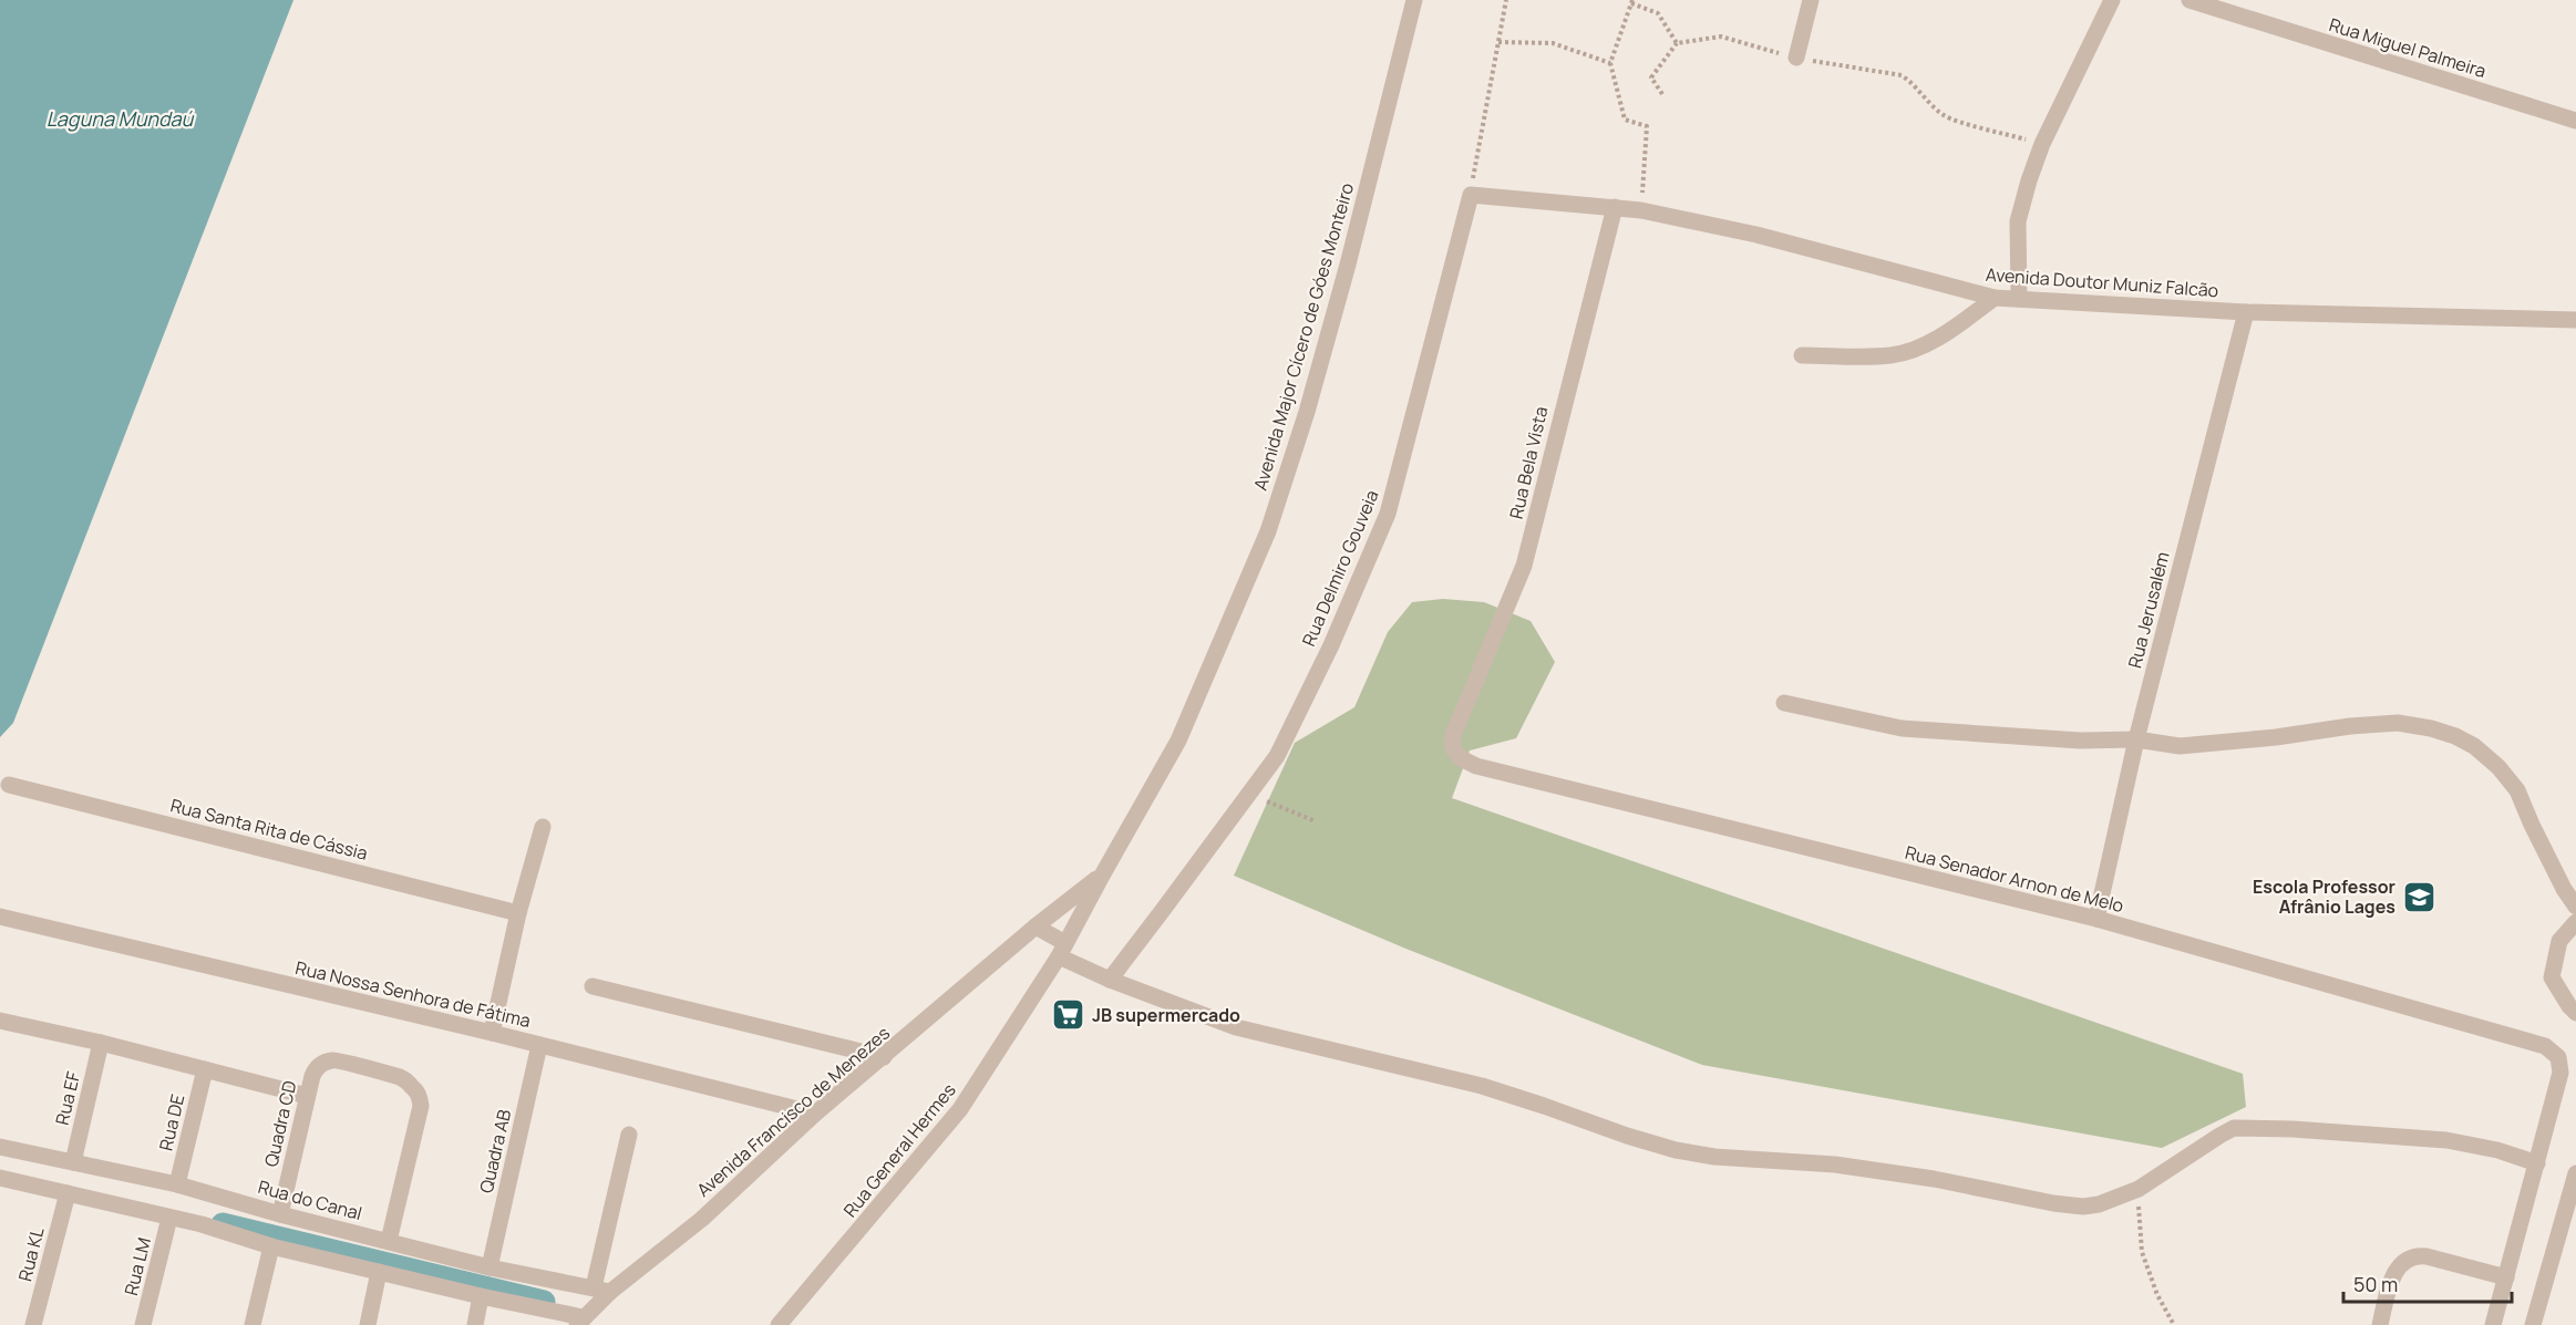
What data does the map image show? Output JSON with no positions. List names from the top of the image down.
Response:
{
  "streets": {
    "street": [
      "Rua Miguel Palmeira",
      "Avenida Doutor Muniz Falcão",
      "Avenida Major Cícero de Góes Monteiro",
      "Rua Bela Vista",
      "Rua Delmiro Gouveia",
      "Rua Jerusalém",
      "Rua Santa Rita de Cássia",
      "Rua Senador Arnon de Melo",
      "Rua Nossa Senhora de Fátima",
      "Rua EF",
      "Avenida Francisco de Menezes",
      "Rua DE",
      "Quadra CD",
      "Rua General Hermes",
      "Quadra AB",
      "Rua do Canal",
      "Rua KL",
      "Rua LM"
    ]
  },
  "crossings": [
    ["Avenida Doutor Muniz Falcão", "Rua Bela Vista"],
    ["Avenida Doutor Muniz Falcão", "Rua Delmiro Gouveia"],
    ["Avenida Doutor Muniz Falcão", "Rua Jerusalém"],
    ["Avenida Major Cícero de Góes Monteiro", "Avenida Francisco de Menezes"],
    ["Avenida Major Cícero de Góes Monteiro", "Rua General Hermes"],
    ["Rua Bela Vista", "Rua Senador Arnon de Melo"],
    ["Rua Jerusalém", "Rua Senador Arnon de Melo"],
    ["Rua Nossa Senhora de Fátima", "Avenida Francisco de Menezes"],
    ["Rua Nossa Senhora de Fátima", "Quadra AB"],
    ["Rua EF", "Rua do Canal"],
    ["Avenida Francisco de Menezes", "Rua do Canal"],
    ["Rua DE", "Rua do Canal"],
    ["Quadra CD", "Rua do Canal"],
    ["Quadra AB", "Rua do Canal"]
  ],
  "water": ["Laguna Mundaú"],
  "places": {
    "school or university": ["Escola Professor Afrânio Lages"],
    "supermarket": ["JB supermercado"]
  },
  "scale_bar": "50 m"
}
